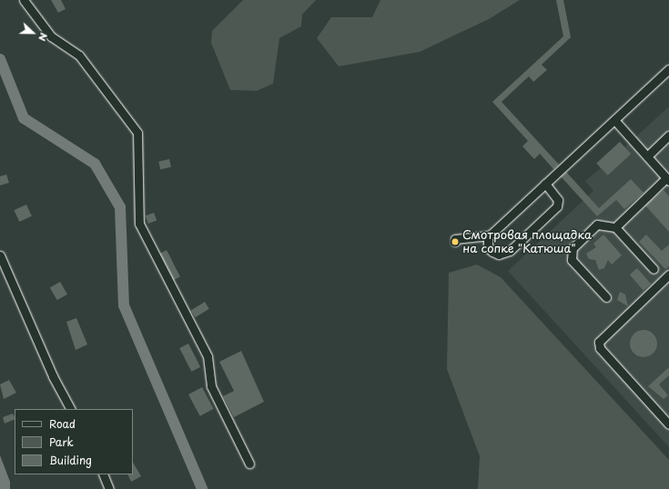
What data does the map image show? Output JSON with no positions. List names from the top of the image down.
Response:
{
  "places": ["Смотровая площадка на сопке \"Катюша\""],
  "legend": ["Road", "Park", "Building"],
  "north": "right"
}
